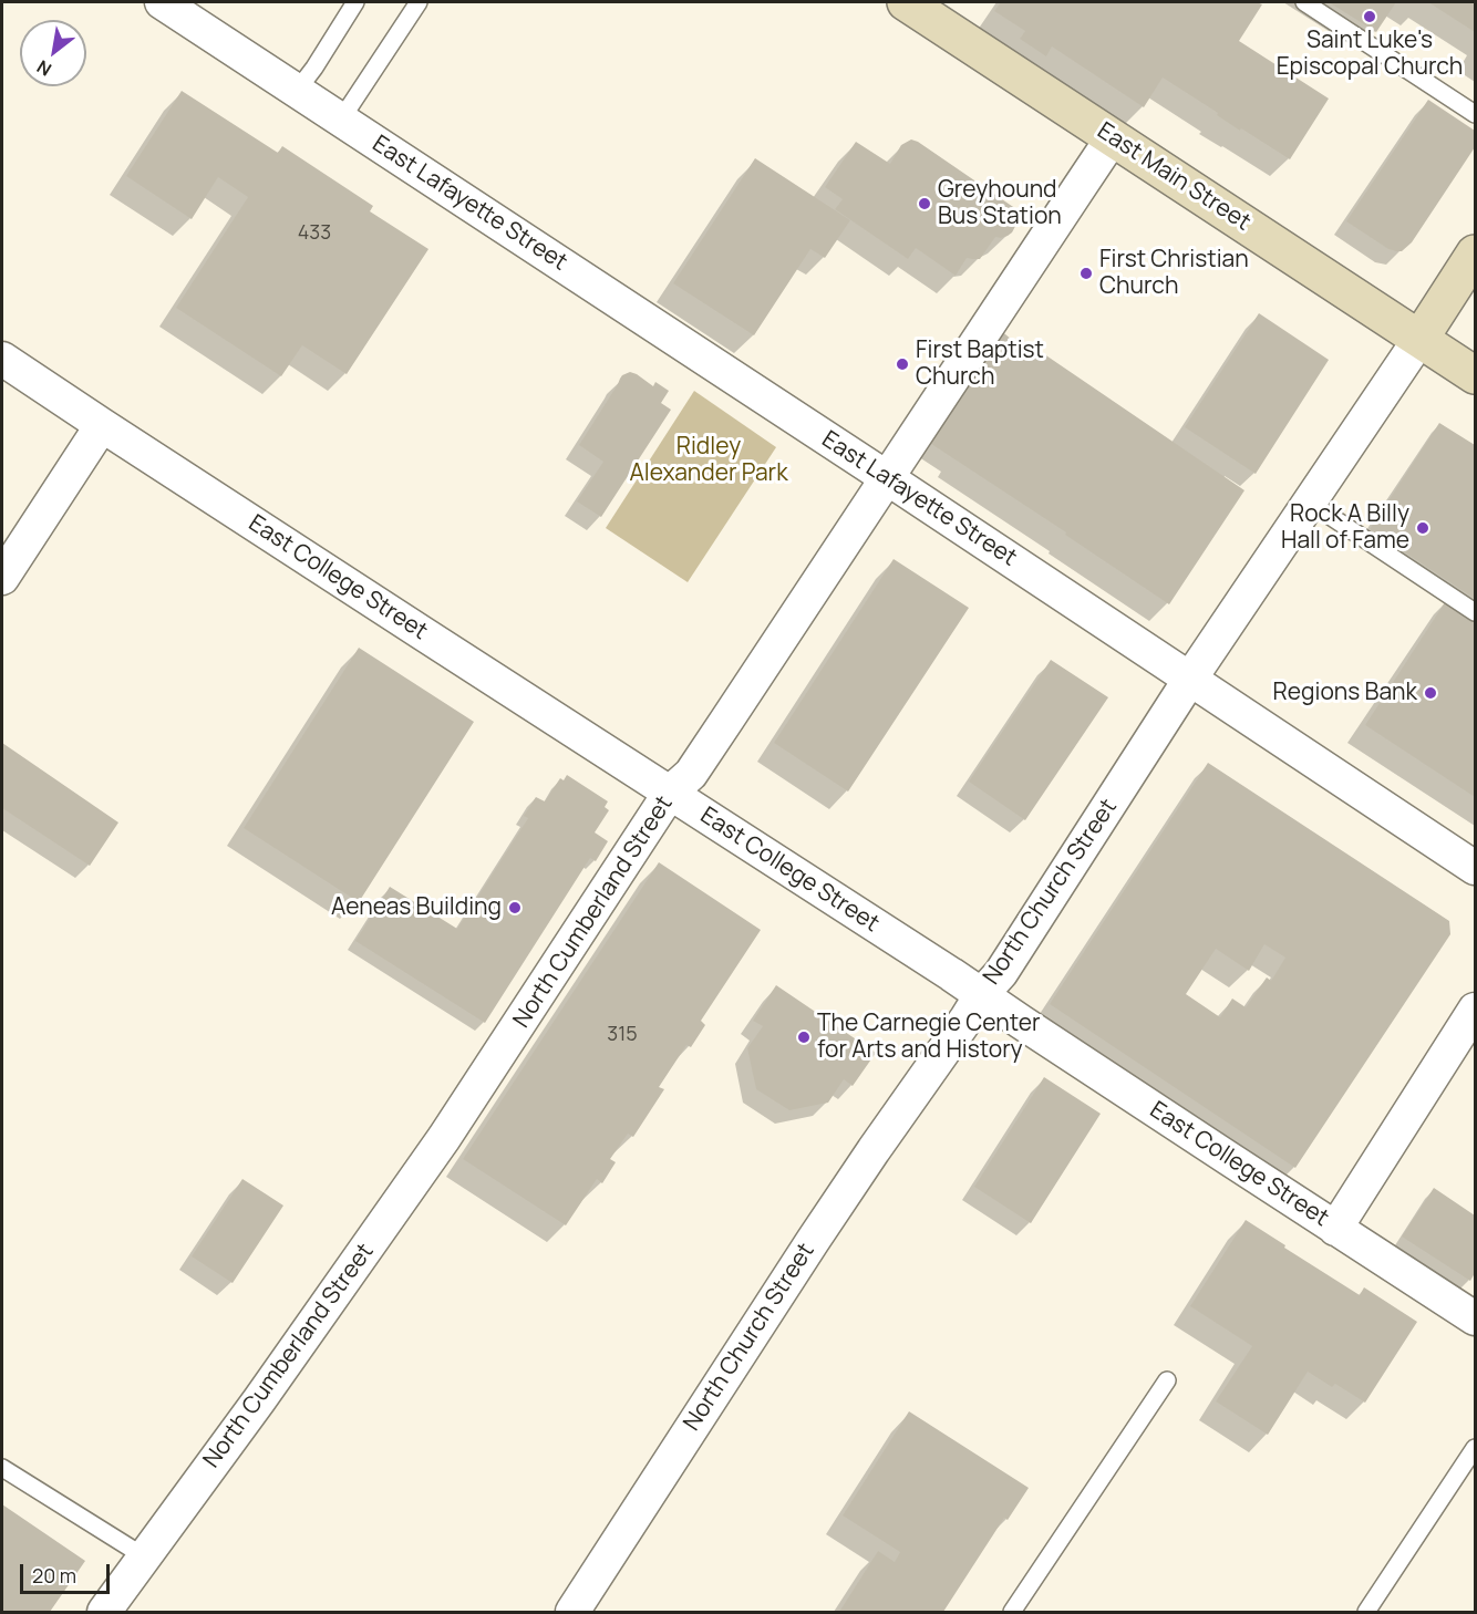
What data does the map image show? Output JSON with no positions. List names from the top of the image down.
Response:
{
  "streets": {
    "main road": ["East Main Street"],
    "street": [
      "East Lafayette Street",
      "East College Street",
      "North Church Street",
      "North Cumberland Street"
    ]
  },
  "crossings": [
    ["East Main Street", "North Church Street"],
    ["East Main Street", "North Cumberland Street"],
    ["East Lafayette Street", "North Church Street"],
    ["East Lafayette Street", "North Cumberland Street"],
    ["East College Street", "North Church Street"],
    ["East College Street", "North Cumberland Street"]
  ],
  "parks": ["Ridley Alexander Park"],
  "places": [
    "Saint Luke's Episcopal Church",
    "Greyhound Bus Station",
    "First Christian Church",
    "First Baptist Church",
    "Rock A Billy Hall of Fame",
    "Regions Bank",
    "Aeneas Building",
    "The Carnegie Center for Arts and History"
  ],
  "house_numbers": ["433", "315"],
  "scale_bar": "20 m",
  "north": "bottom left"
}
